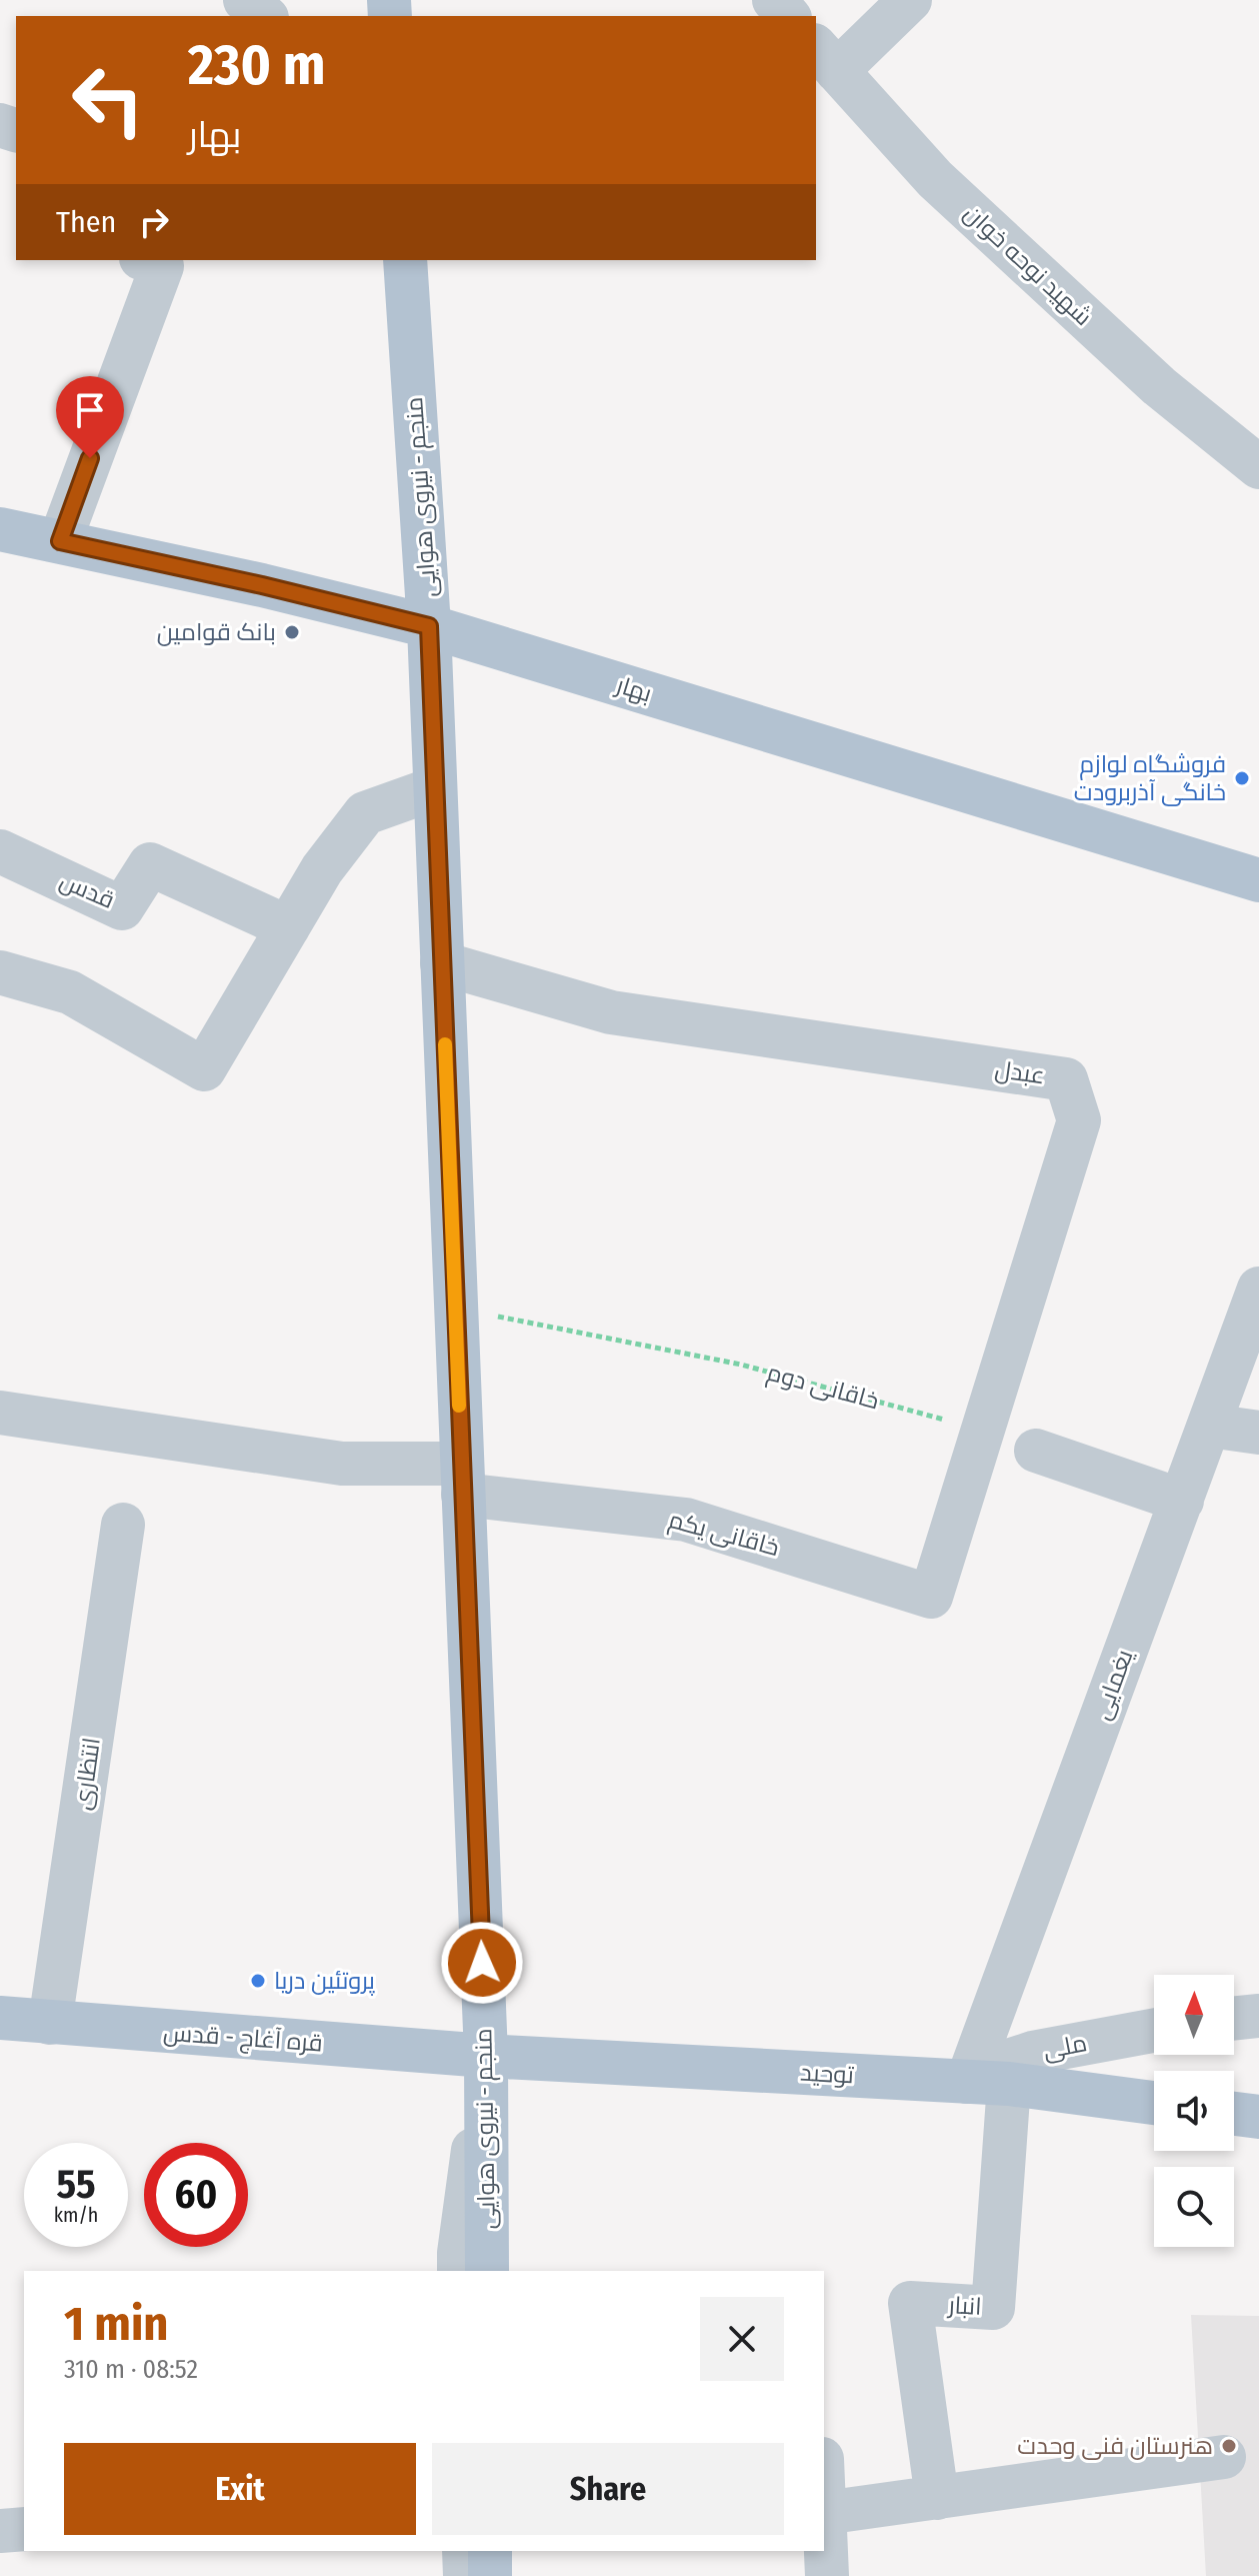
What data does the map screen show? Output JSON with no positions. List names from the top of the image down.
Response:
{
  "streets": {
    "main road": [
      "منجم - نیروی هوایی",
      "بهار",
      "قره آغاج - قدس",
      "توحید"
    ],
    "street": [
      "شهید نوحه خوان",
      "قدس",
      "عبدل",
      "خاقانی یکم",
      "یغمایی",
      "انتظاری",
      "ملی",
      "انبار"
    ],
    "path": ["خاقانی دوم"]
  },
  "crossings": [
    ["منجم - نیروی هوایی", "بهار"],
    ["منجم - نیروی هوایی", "عبدل"],
    ["منجم - نیروی هوایی", "خاقانی دوم"],
    ["منجم - نیروی هوایی", "خاقانی یکم"],
    ["منجم - نیروی هوایی", "قره آغاج - قدس"],
    ["منجم - نیروی هوایی", "توحید"],
    ["عبدل", "خاقانی دوم"],
    ["عبدل", "خاقانی یکم"],
    ["یغمایی", "ملی"],
    ["یغمایی", "توحید"],
    ["یغمایی", "انبار"],
    ["انتظاری", "قره آغاج - قدس"],
    ["قره آغاج - قدس", "توحید"],
    ["ملی", "توحید"],
    ["ملی", "انبار"],
    ["توحید", "انبار"]
  ],
  "places": [
    "بانک قوامین",
    "فروشگاه لوازم خانگی آذربرودت",
    "پروتئین دریا",
    "هنرستان فنی وحدت"
  ],
  "north": "top",
  "page": {
    "turn": ["230 m", "بهار"],
    "then": "Then",
    "speed": "55 km/h",
    "limit": "60",
    "heading": ["1 min", "310 m · 08:52"],
    "buttons": ["Exit", "Share"]
  }
}
